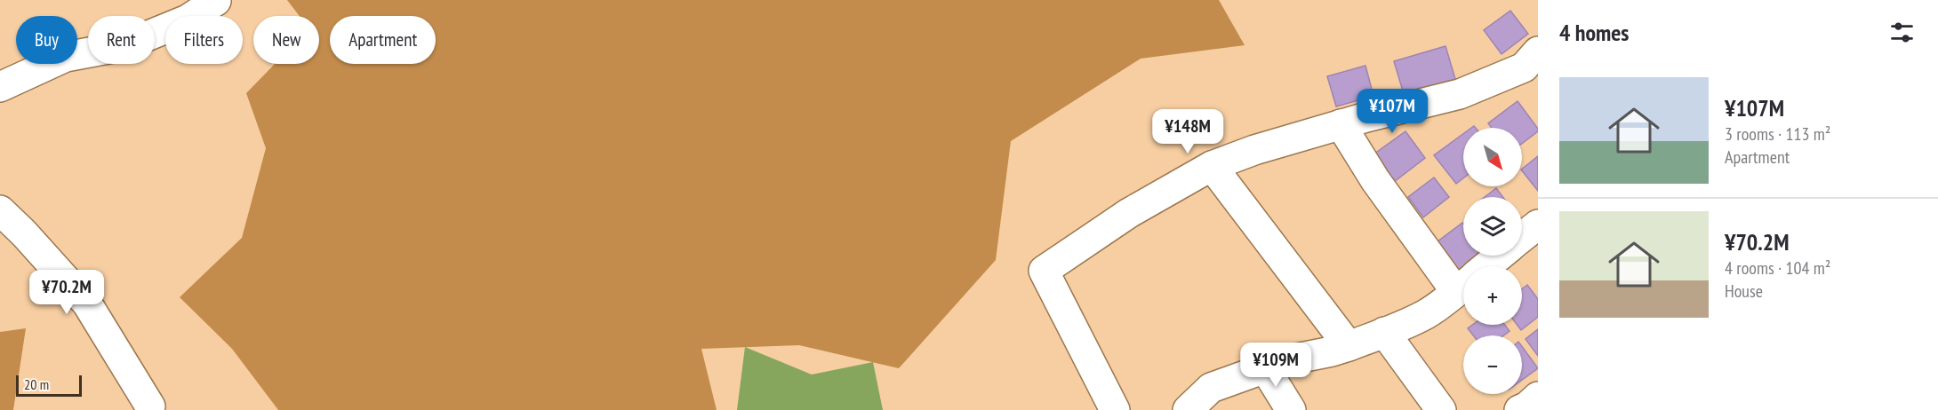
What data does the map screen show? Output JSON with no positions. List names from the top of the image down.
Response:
{
  "scale_bar": "20 m",
  "north": "bottom right",
  "page": {
    "heading": "4 homes",
    "chip": [
      "Buy",
      "Rent",
      "Filters",
      "New",
      "Apartment"
    ],
    "list": [
      {
        "name": "¥107M",
        "note": "3 rooms · 113 m² · Apartment"
      },
      {
        "name": "¥70.2M",
        "note": "4 rooms · 104 m² · House"
      }
    ],
    "price": [
      "¥107M",
      "¥148M",
      "¥70.2M",
      "¥109M"
    ],
    "map_buttons": ["+", "−"],
    "scale": "20 m"
  }
}
